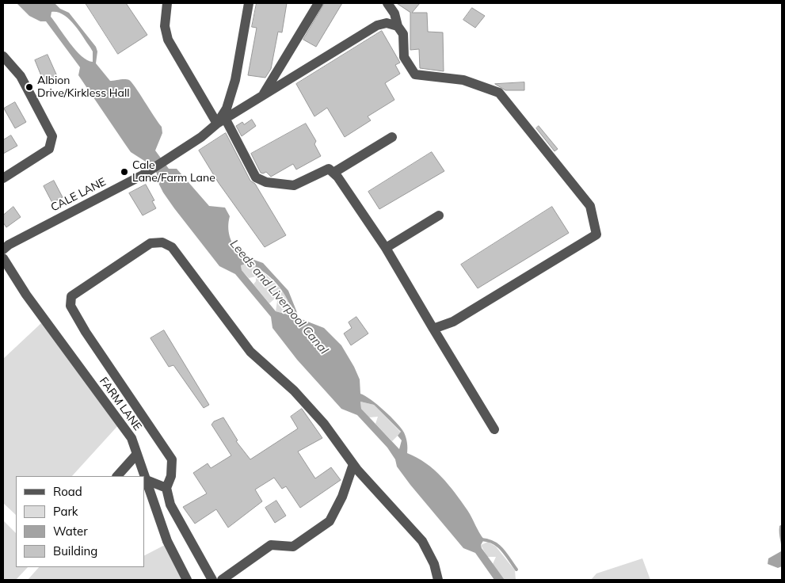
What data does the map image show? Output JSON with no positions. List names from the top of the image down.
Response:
{
  "streets": {
    "street": ["CALE LANE", "FARM LANE"]
  },
  "water": ["Leeds and Liverpool Canal"],
  "places": ["Albion Drive/Kirkless Hall", "Cale Lane/Farm Lane"],
  "legend": [
    "Road",
    "Park",
    "Water",
    "Building"
  ]
}
